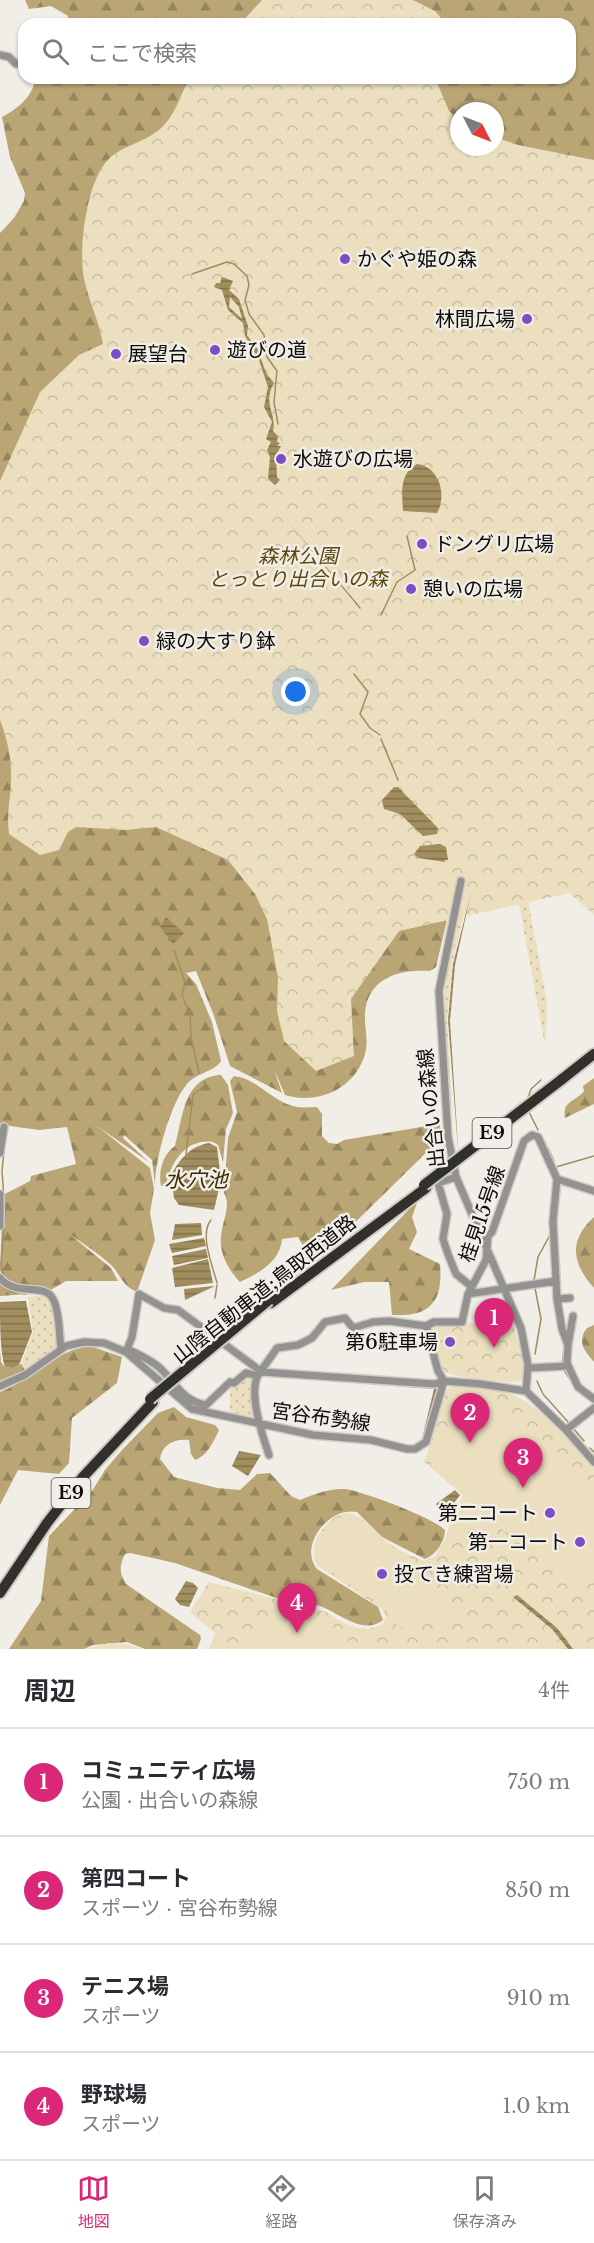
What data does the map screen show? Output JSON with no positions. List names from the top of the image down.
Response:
{
  "streets": {
    "highway": ["E9", "山陰自動車道;鳥取西道路"],
    "street": ["出合いの森線", "桂見15号線", "宮谷布勢線"]
  },
  "crossings": [
    ["出合いの森線", "桂見15号線"]
  ],
  "water": ["水穴池"],
  "parks": ["森林公園 とっとり出合いの森"],
  "places": [
    "かぐや姫の森",
    "林間広場",
    "遊びの道",
    "展望台",
    "水遊びの広場",
    "ドングリ広場",
    "憩いの広場",
    "緑の大すり鉢",
    "第6駐車場",
    "第二コート",
    "第一コート",
    "投てき練習場"
  ],
  "north": "bottom right",
  "page": {
    "search": "ここで検索",
    "pins": [
      "1",
      "2",
      "3",
      "4"
    ],
    "heading": ["周辺", "4件"],
    "list": [
      {
        "mark": "1",
        "name": "コミュニティ広場",
        "note": "公園 · 出合いの森線",
        "value": "750 m"
      },
      {
        "mark": "2",
        "name": "第四コート",
        "note": "スポーツ · 宮谷布勢線",
        "value": "850 m"
      },
      {
        "mark": "3",
        "name": "テニス場",
        "note": "スポーツ",
        "value": "910 m"
      },
      {
        "mark": "4",
        "name": "野球場",
        "note": "スポーツ",
        "value": "1.0 km"
      }
    ],
    "nav": ["地図", "経路", "保存済み"]
  }
}
